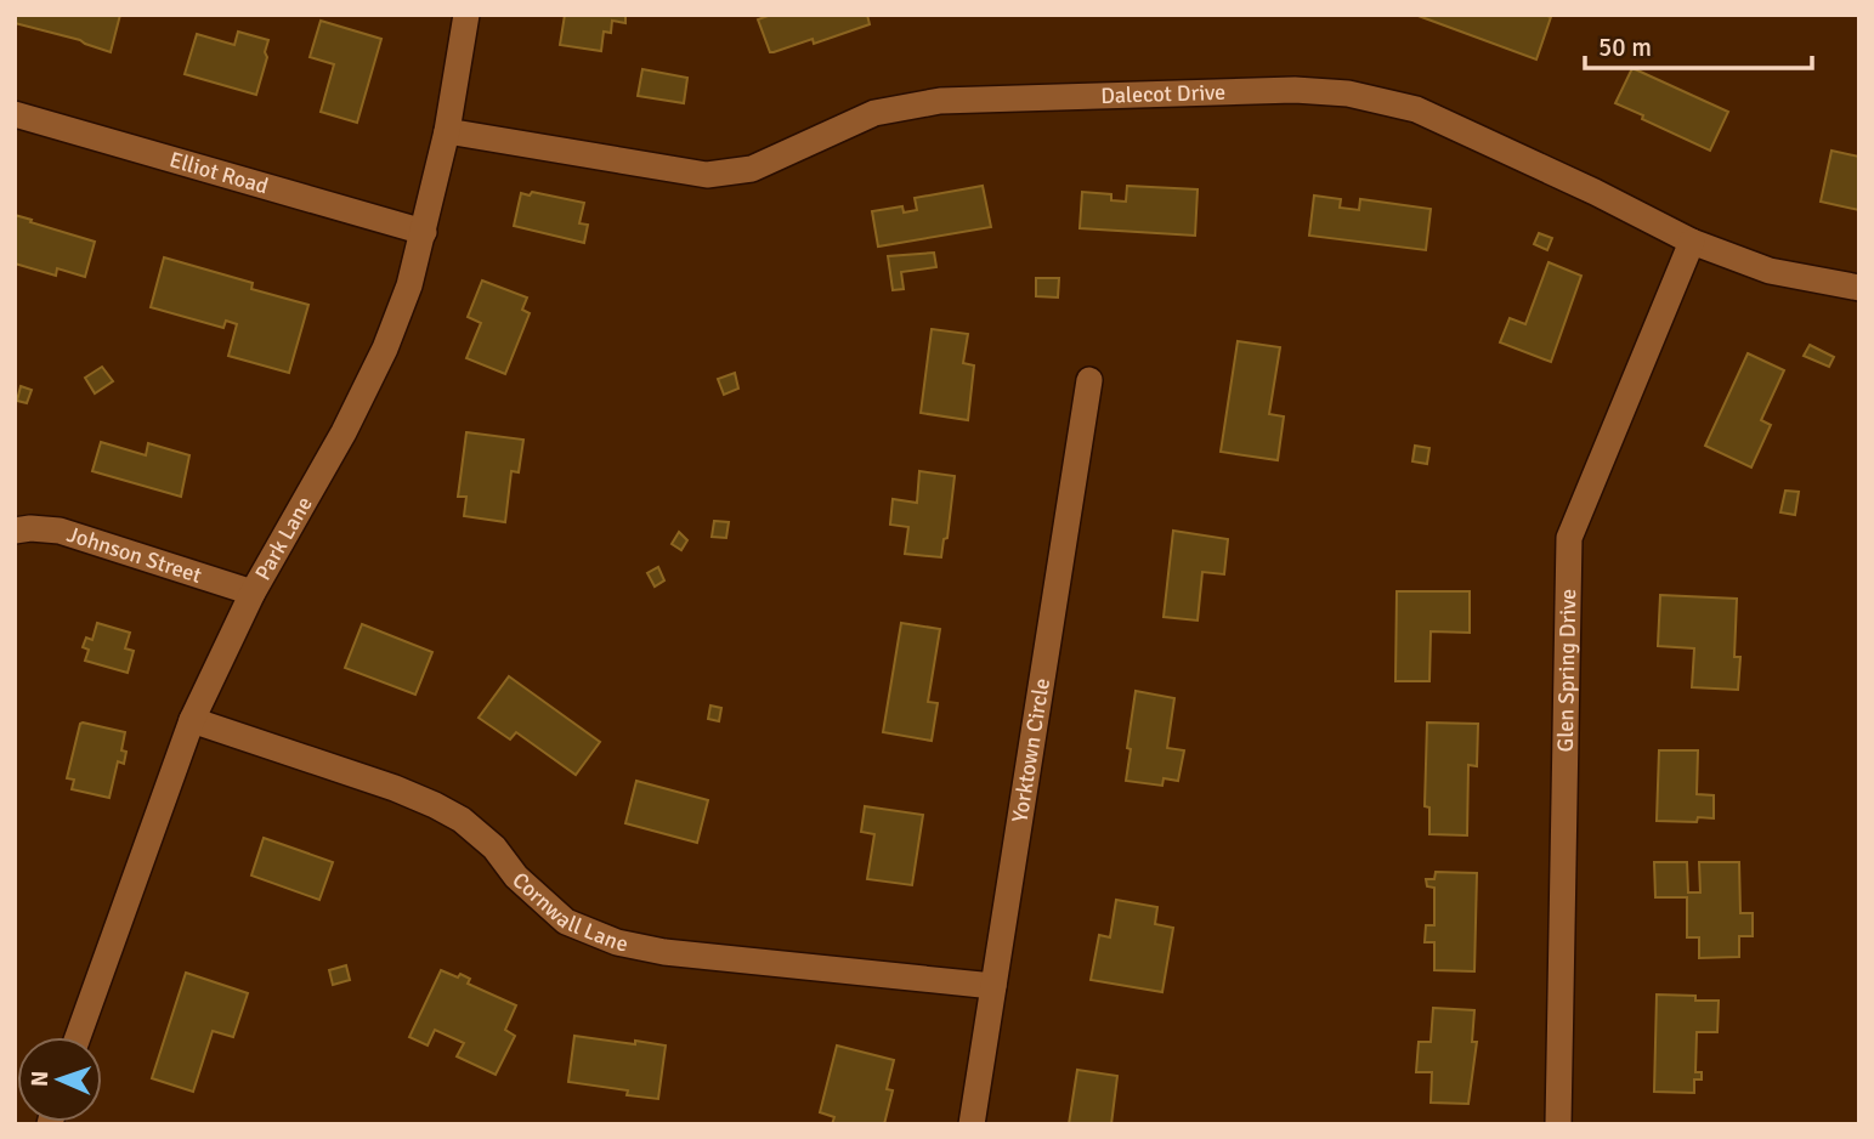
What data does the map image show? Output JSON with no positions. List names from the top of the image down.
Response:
{
  "streets": {
    "street": [
      "Dalecot Drive",
      "Elliot Road",
      "Park Lane",
      "Johnson Street",
      "Glen Spring Drive",
      "Yorktown Circle",
      "Cornwall Lane"
    ]
  },
  "crossings": [
    ["Dalecot Drive", "Park Lane"],
    ["Dalecot Drive", "Glen Spring Drive"],
    ["Elliot Road", "Park Lane"],
    ["Park Lane", "Johnson Street"],
    ["Park Lane", "Cornwall Lane"],
    ["Yorktown Circle", "Cornwall Lane"]
  ],
  "scale_bar": "50 m",
  "north": "left"
}
